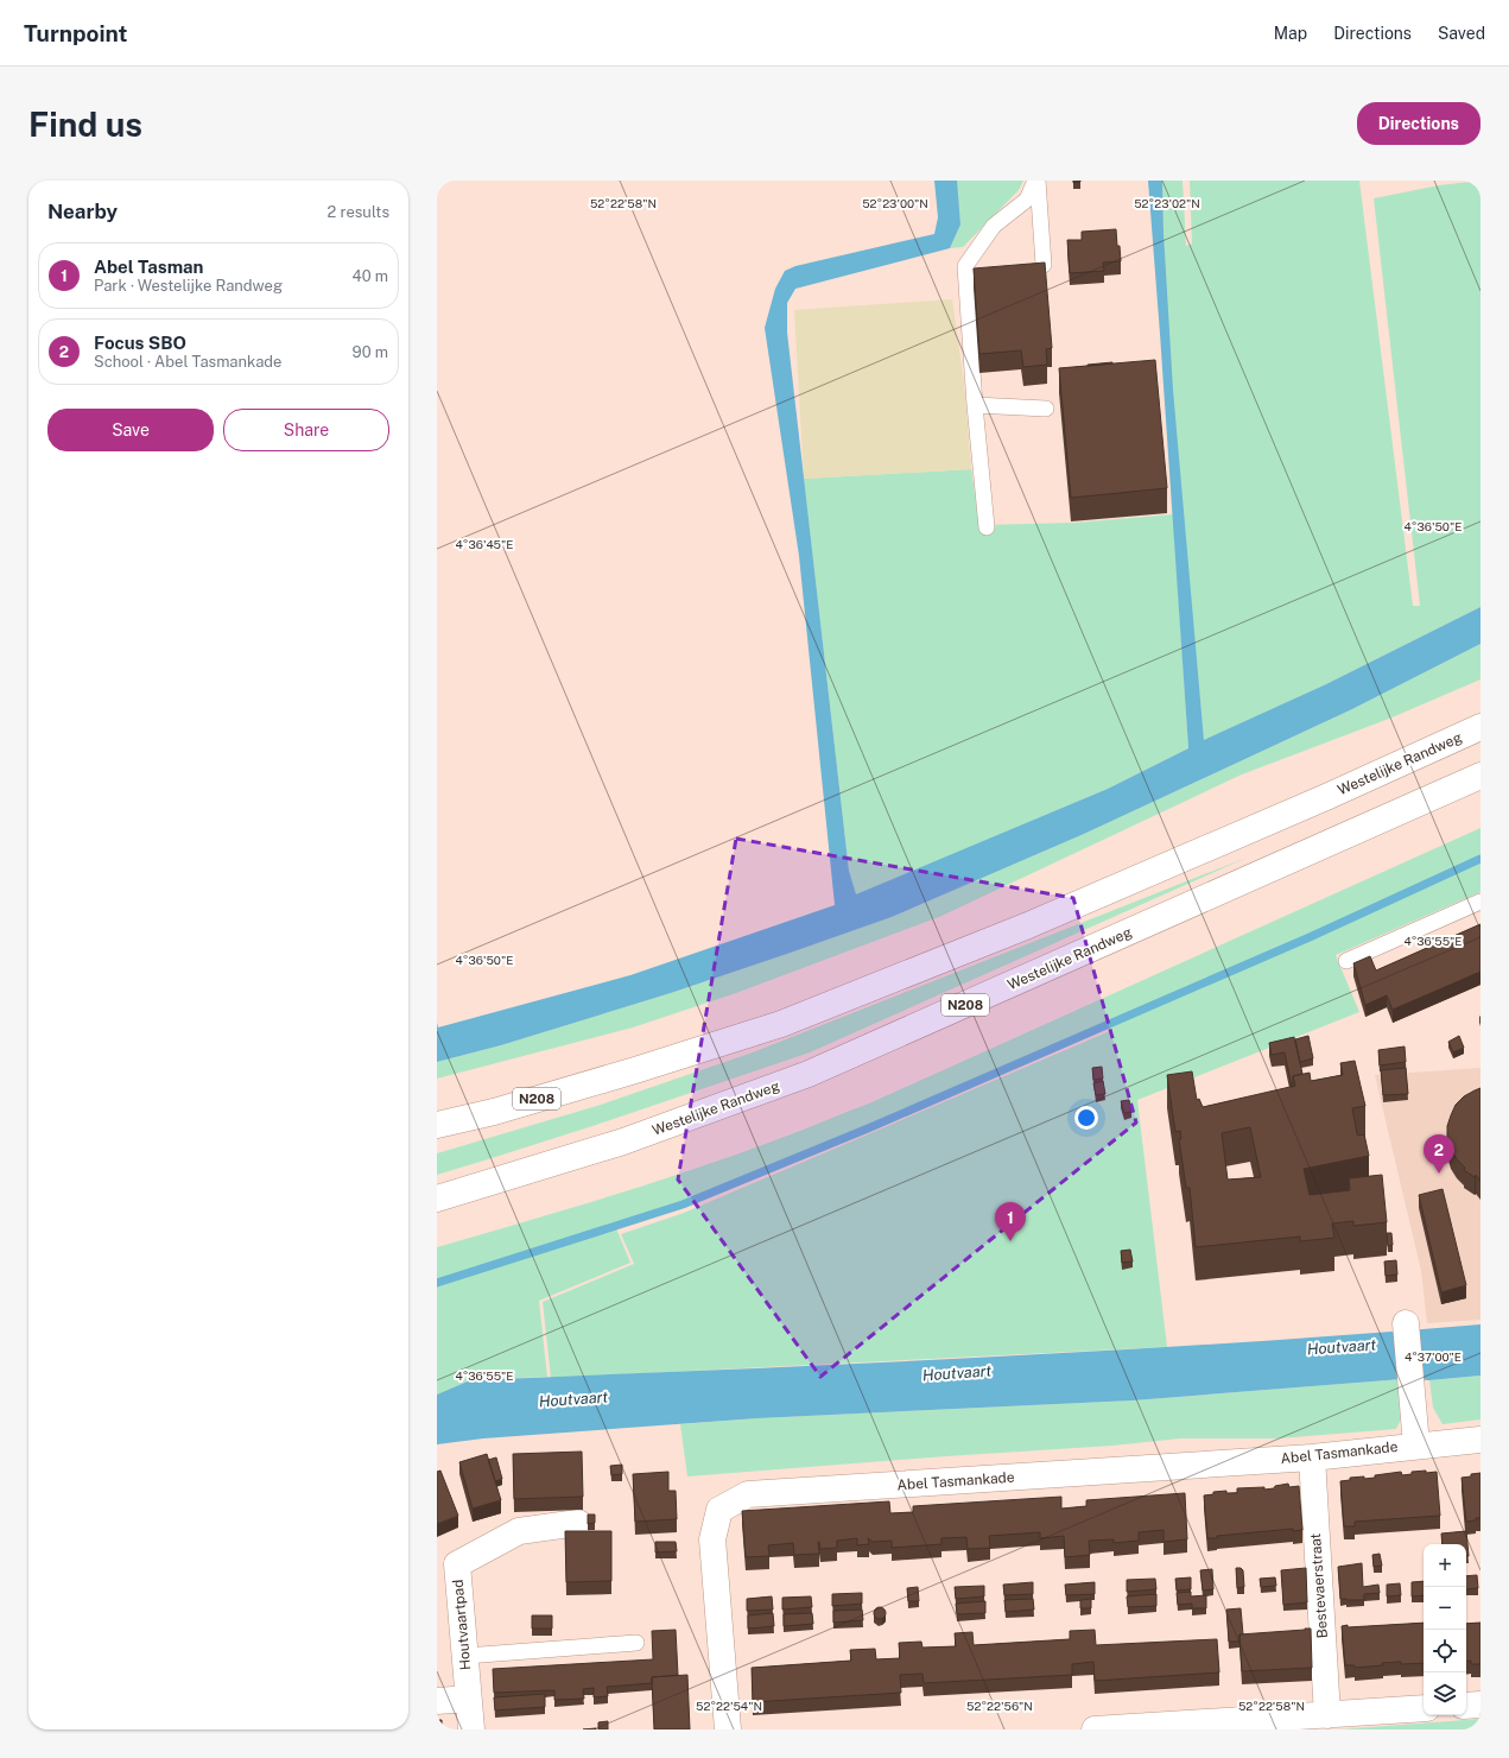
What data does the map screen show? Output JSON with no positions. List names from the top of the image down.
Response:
{
  "streets": {
    "main road": [
      "Westelijke Randweg",
      "N208",
      "Abel Tasmankade",
      "Bestevaerstraat",
      "Houtvaartpad"
    ]
  },
  "crossings": [
    ["Abel Tasmankade", "Bestevaerstraat"]
  ],
  "water": ["Houtvaart"],
  "page": {
    "header": "Turnpoint",
    "nav": ["Map", "Directions", "Saved"],
    "buttons": [
      "Directions",
      ["Save", "Share"]
    ],
    "title": "Find us",
    "heading": ["Nearby", "2 results"],
    "list": [
      {
        "mark": "1",
        "name": "Abel Tasman",
        "note": "Park · Westelijke Randweg",
        "value": "40 m"
      },
      {
        "mark": "2",
        "name": "Focus SBO",
        "note": "School · Abel Tasmankade",
        "value": "90 m"
      }
    ],
    "pins": ["2", "1"],
    "map_buttons": ["+", "−"]
  },
  "coordinates": [
    "52°22'58\"N",
    "52°23'00\"N",
    "52°23'02\"N",
    "4°36'50\"E",
    "4°36'45\"E",
    "4°36'55\"E",
    "4°37'00\"E",
    "52°22'54\"N",
    "52°22'56\"N"
  ]
}
